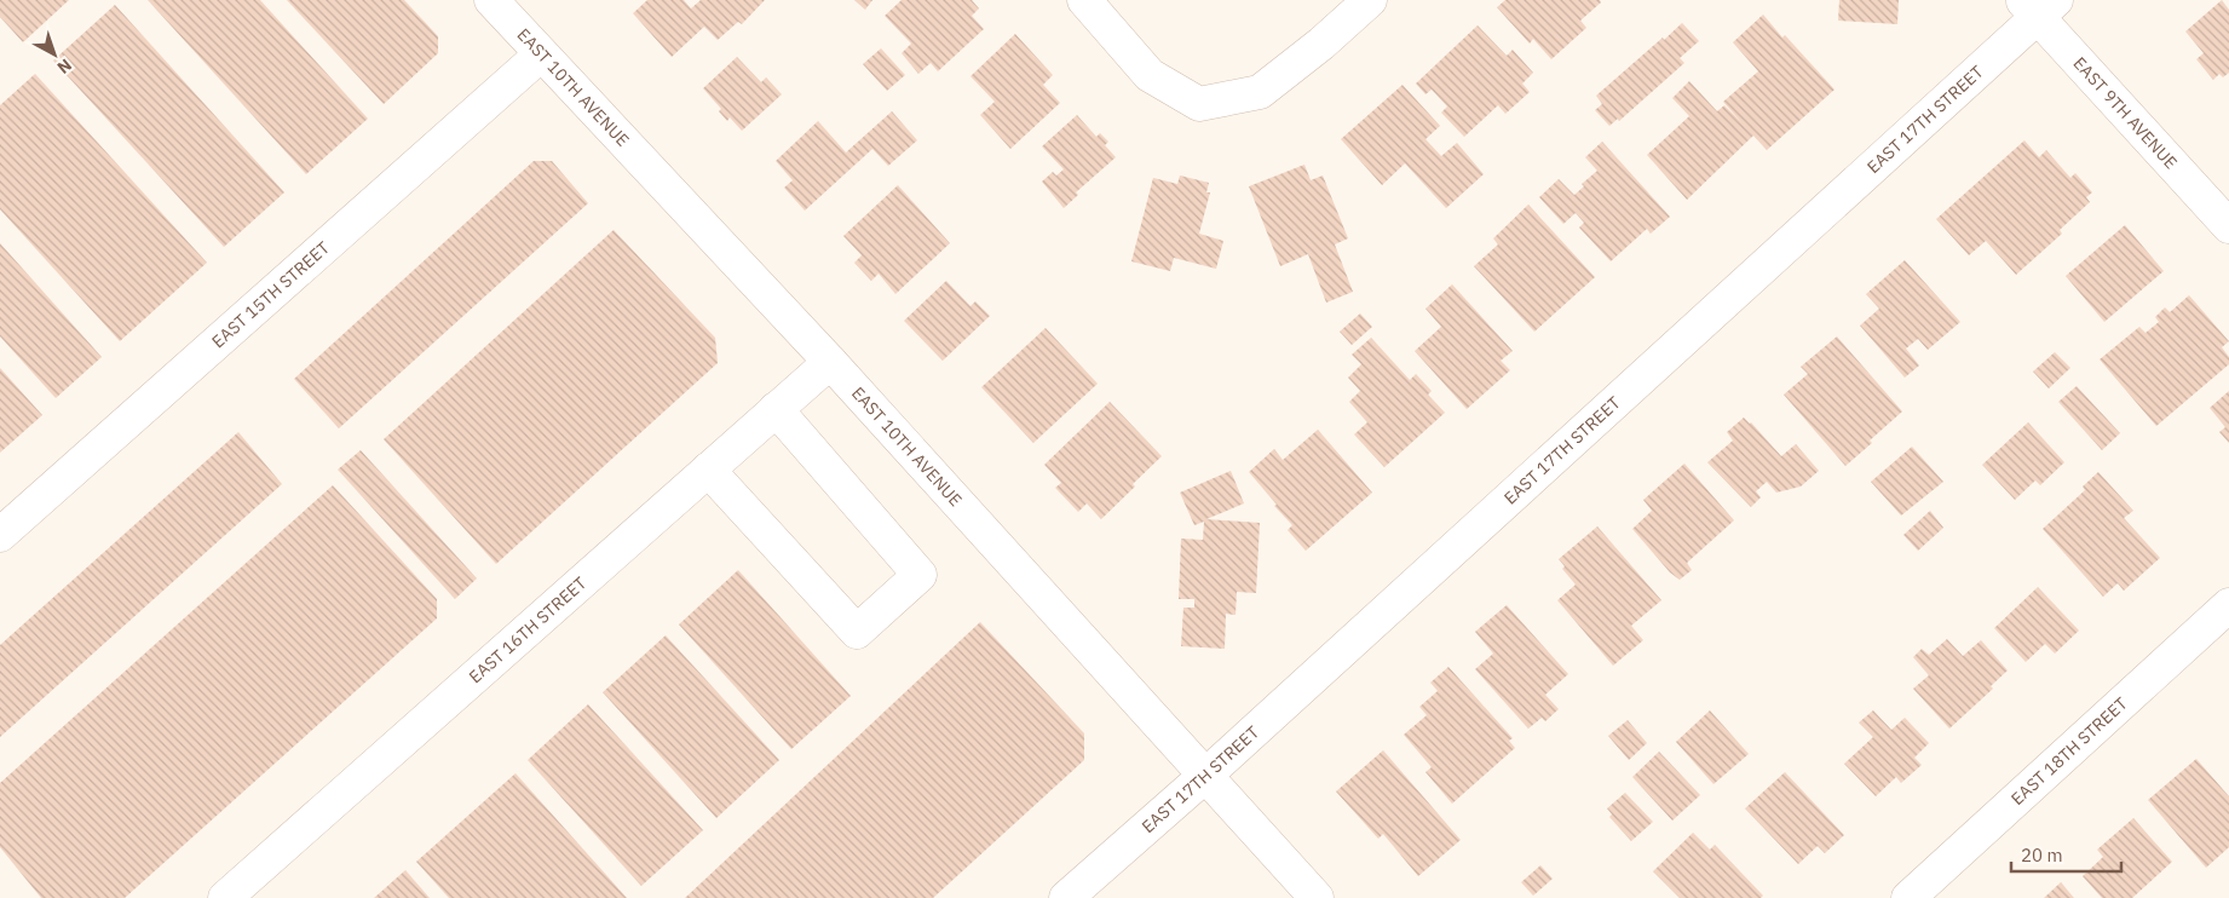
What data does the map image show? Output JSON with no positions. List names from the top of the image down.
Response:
{
  "streets": {
    "street": [
      "EAST 10TH AVENUE",
      "EAST 9TH AVENUE",
      "EAST 17TH STREET",
      "EAST 15TH STREET",
      "EAST 16TH STREET",
      "EAST 18TH STREET"
    ]
  },
  "crossings": [
    ["EAST 10TH AVENUE", "EAST 17TH STREET"],
    ["EAST 10TH AVENUE", "EAST 15TH STREET"],
    ["EAST 10TH AVENUE", "EAST 16TH STREET"],
    ["EAST 9TH AVENUE", "EAST 17TH STREET"]
  ],
  "scale_bar": "20 m",
  "north": "bottom right"
}
